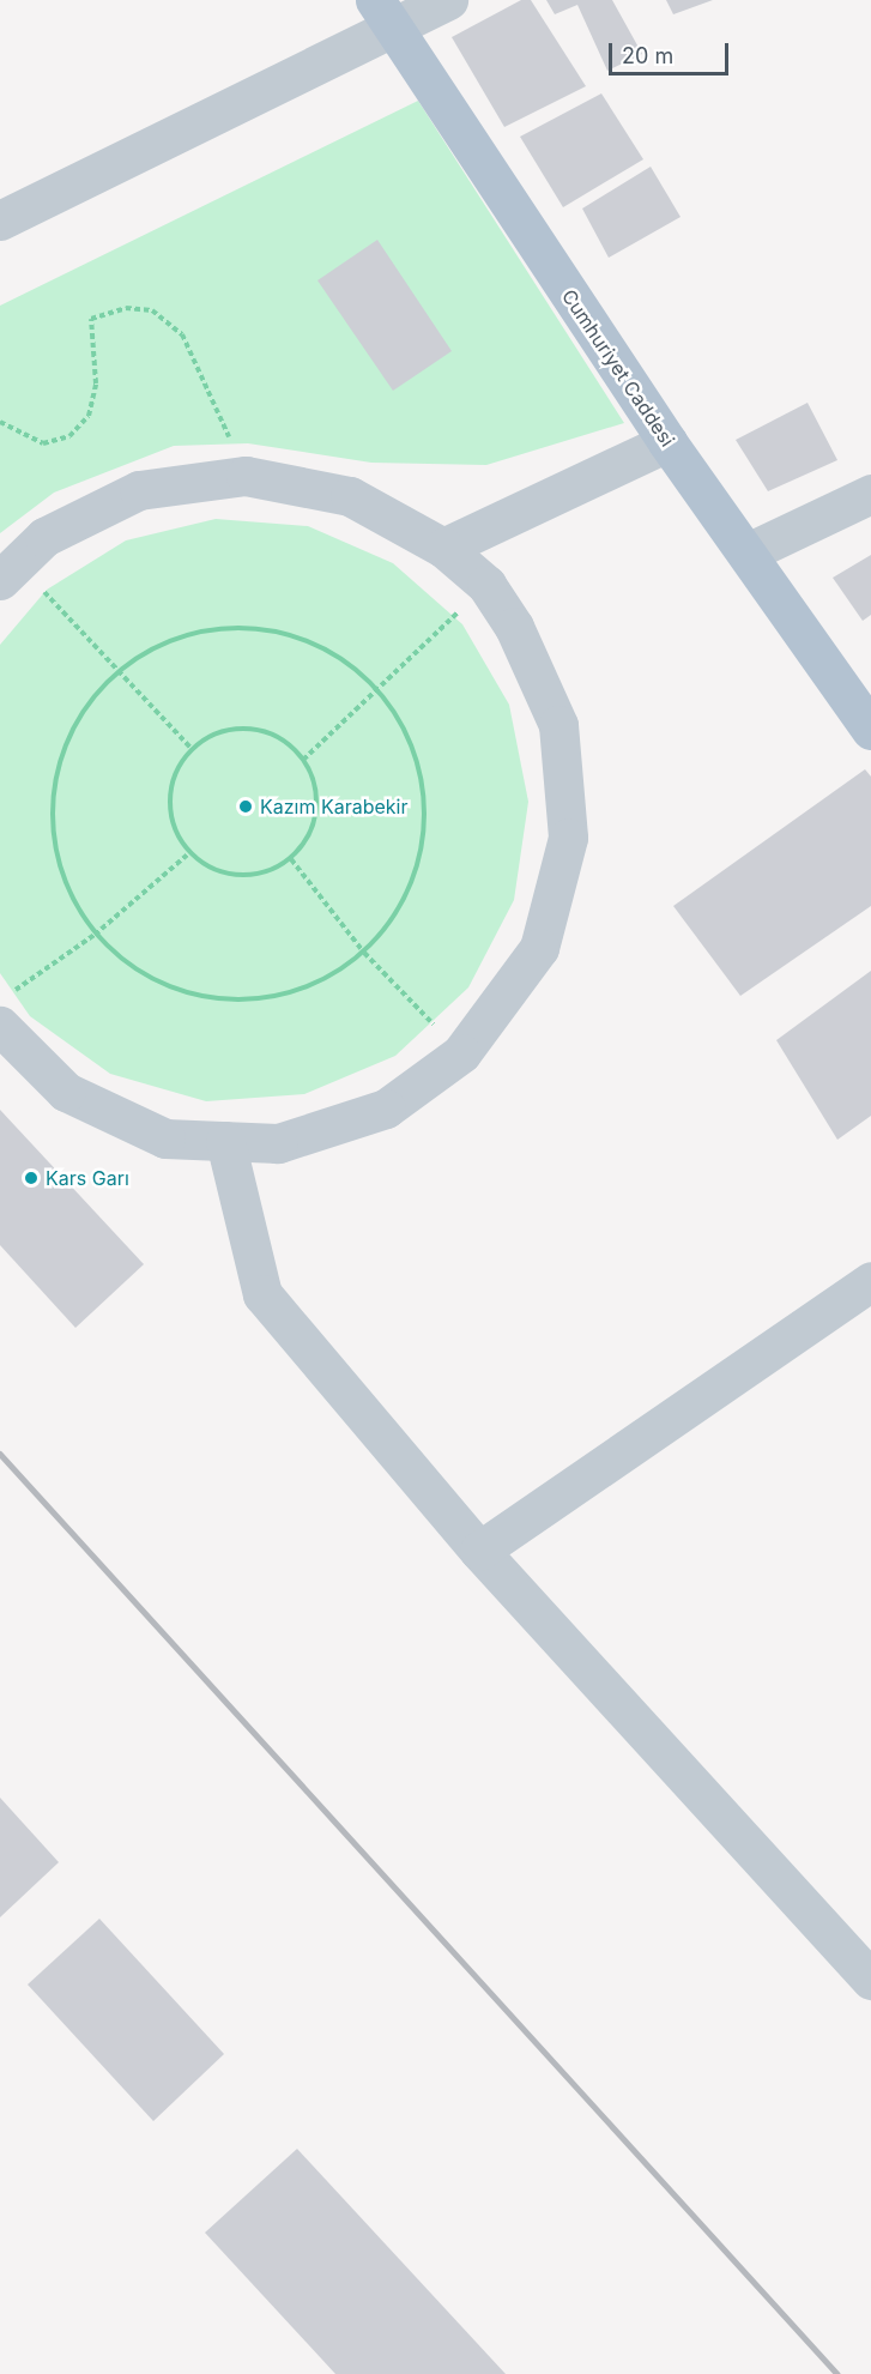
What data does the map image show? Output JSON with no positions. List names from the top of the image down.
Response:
{
  "streets": {
    "main road": ["Cumhuriyet Caddesi"]
  },
  "places": ["Kazım Karabekir", "Kars Garı"],
  "scale_bar": "20 m"
}
